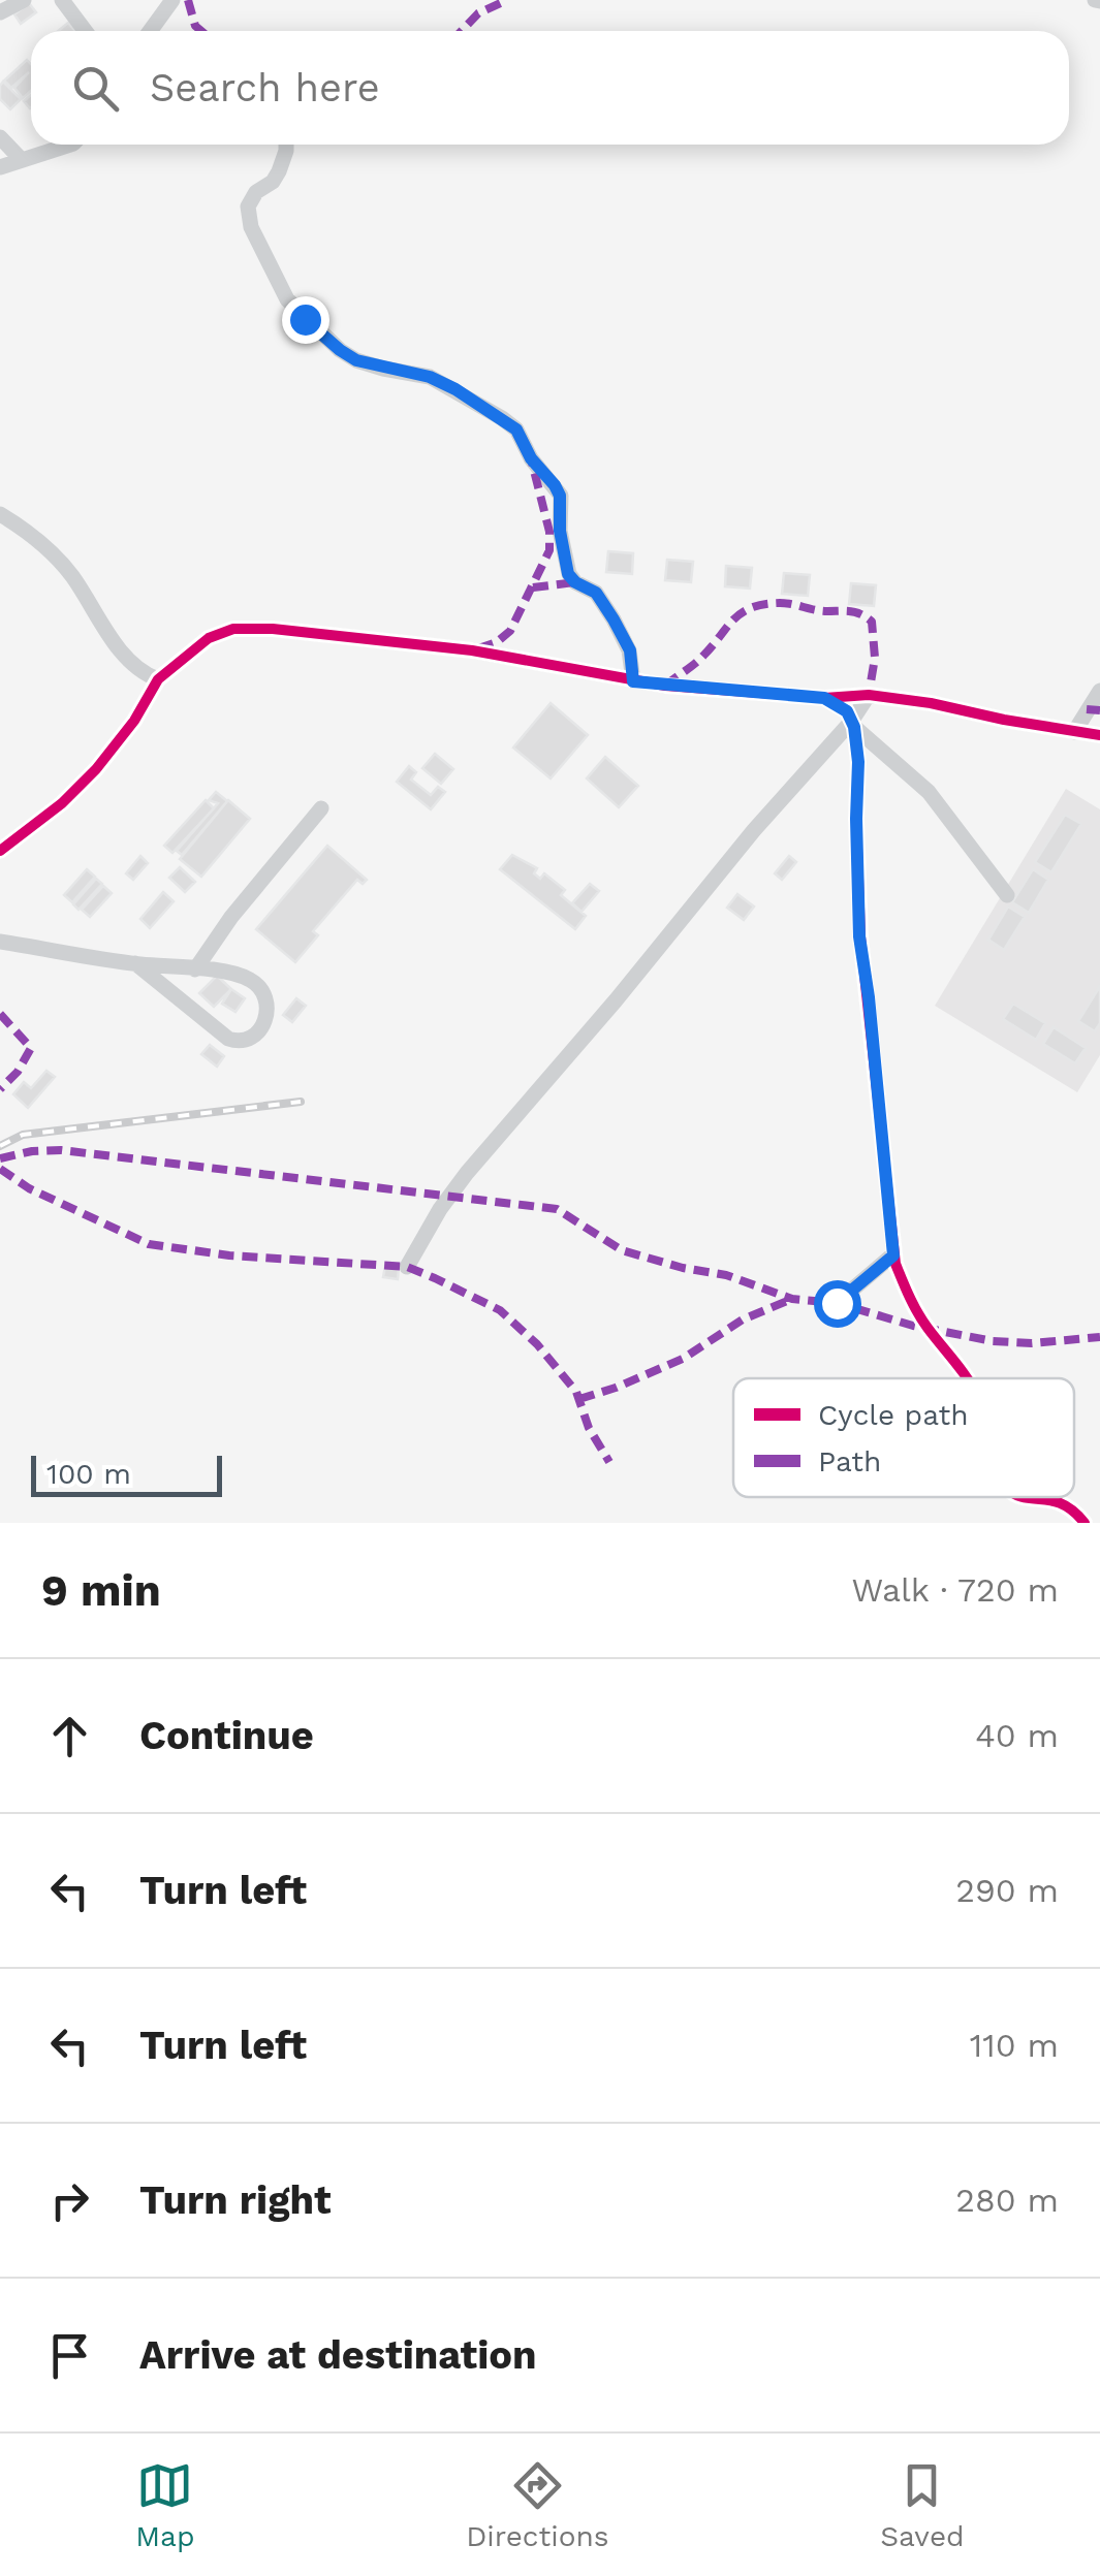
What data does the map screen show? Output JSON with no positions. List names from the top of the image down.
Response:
{
  "legend": ["Cycle path", "Path"],
  "scale_bar": "100 m",
  "page": {
    "search": "Search here",
    "scale": "100 m",
    "heading": ["9 min", "Walk · 720 m"],
    "list": [
      ["Continue", "40 m"],
      ["Turn left", "290 m"],
      ["Turn left", "110 m"],
      ["Turn right", "280 m"],
      "Arrive at destination"
    ],
    "nav": ["Map", "Directions", "Saved"]
  }
}
